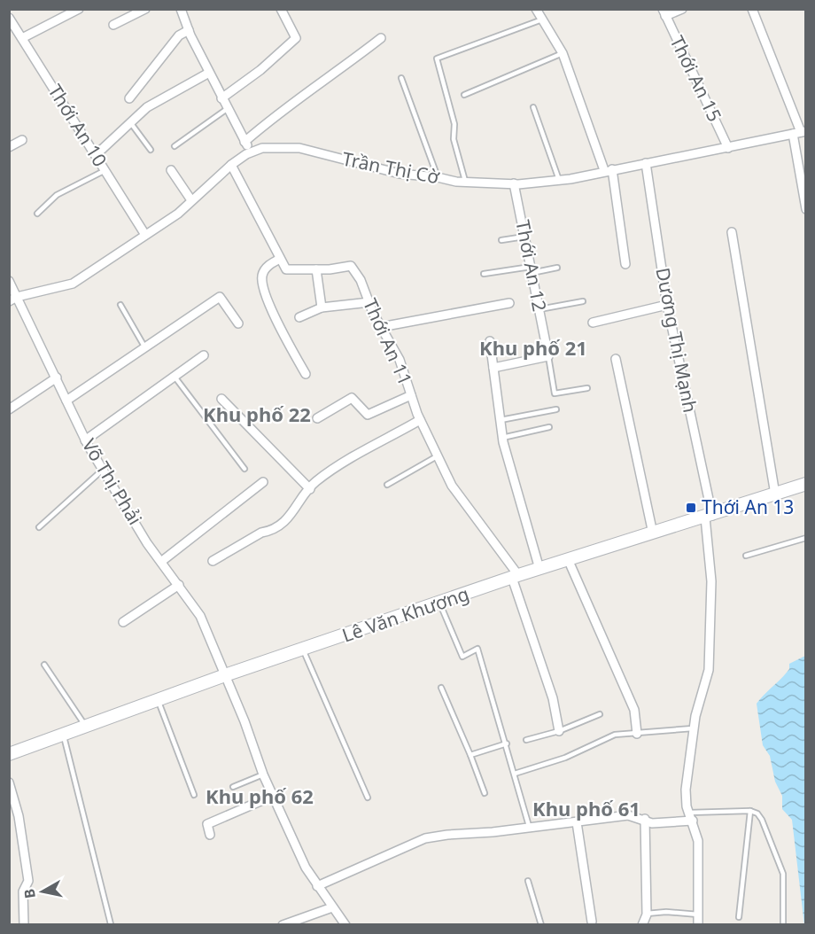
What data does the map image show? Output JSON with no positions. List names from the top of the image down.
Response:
{
  "streets": {
    "main road": ["Lê Văn Khương"],
    "street": [
      "Thới An 15",
      "Thới An 10",
      "Trần Thị Cờ",
      "Thới An 12",
      "Dương Thị Mạnh",
      "Thới An 11",
      "Võ Thị Phải"
    ]
  },
  "crossings": [
    ["Thới An 15", "Trần Thị Cờ"],
    ["Thới An 10", "Trần Thị Cờ"],
    ["Trần Thị Cờ", "Thới An 12"],
    ["Trần Thị Cờ", "Dương Thị Mạnh"],
    ["Trần Thị Cờ", "Võ Thị Phải"],
    ["Dương Thị Mạnh", "Lê Văn Khương"],
    ["Thới An 11", "Lê Văn Khương"],
    ["Võ Thị Phải", "Lê Văn Khương"]
  ],
  "districts": [
    "Khu phố 21",
    "Khu phố 22",
    "Khu phố 62",
    "Khu phố 61"
  ],
  "places": {
    "transit": ["Thới An 13"]
  },
  "north": "left"
}
